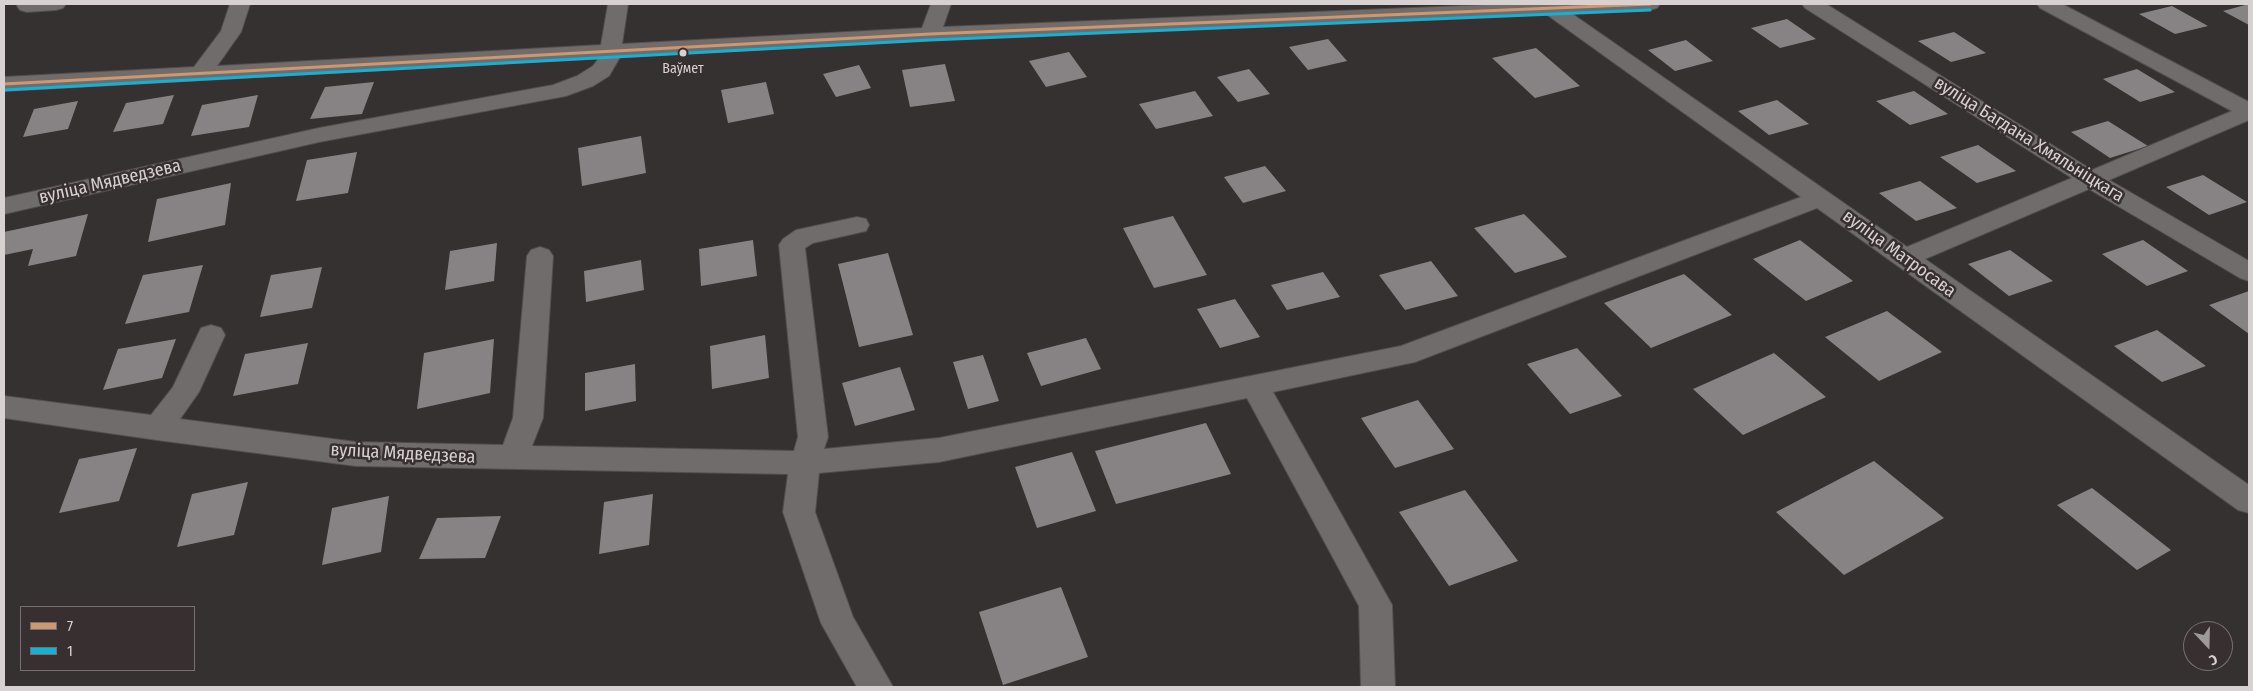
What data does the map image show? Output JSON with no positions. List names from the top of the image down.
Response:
{
  "streets": {
    "street": ["вуліца Багдана Хмяльніцкага", "вуліца Мядведзева", "вуліца Матросава"]
  },
  "crossings": [
    ["вуліца Мядведзева", "вуліца Матросава"]
  ],
  "places": ["Ваўмет"],
  "lines": ["transit line 7", "transit line 1"],
  "legend": ["7", "1"],
  "north": "bottom"
}
